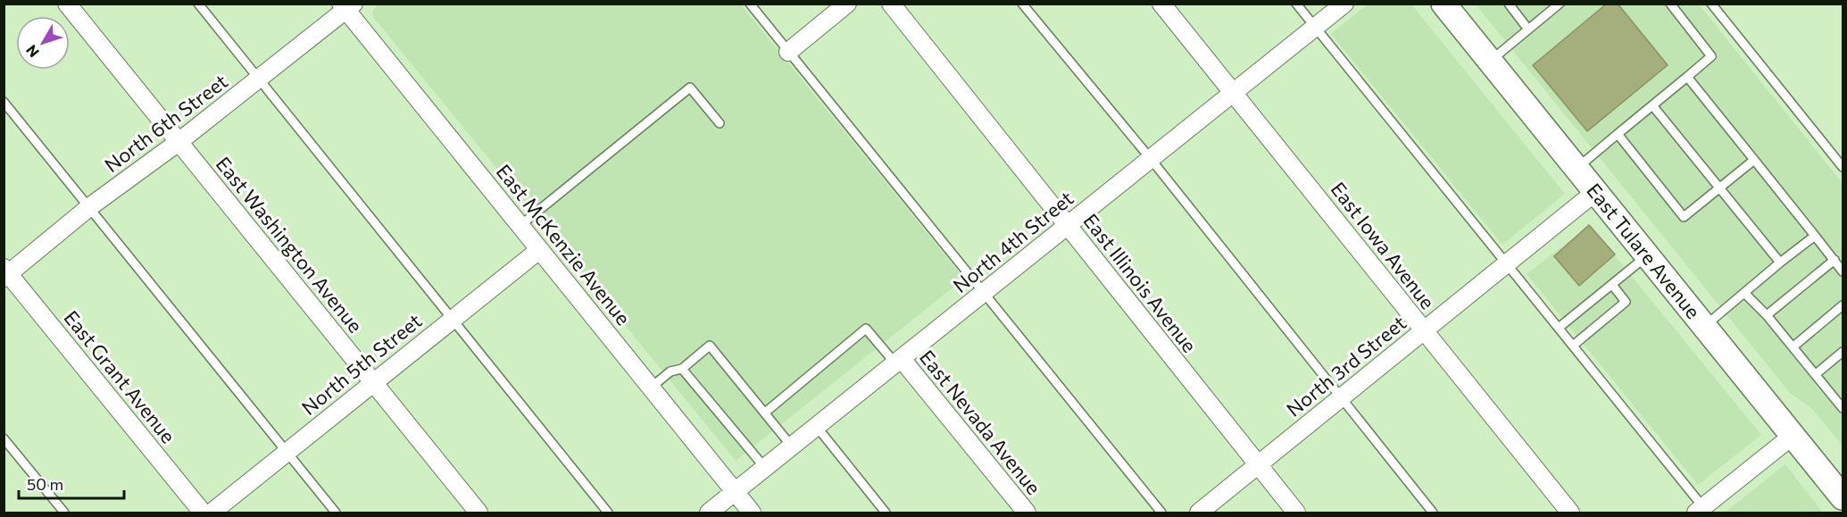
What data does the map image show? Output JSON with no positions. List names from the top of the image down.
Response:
{
  "streets": {
    "main road": ["East Tulare Avenue"],
    "street": [
      "North 6th Street",
      "North 4th Street",
      "East Washington Avenue",
      "East McKenzie Avenue",
      "East Iowa Avenue",
      "East Illinois Avenue",
      "North 5th Street",
      "North 3rd Street",
      "East Grant Avenue",
      "East Nevada Avenue"
    ]
  },
  "crossings": [
    ["North 6th Street", "East Washington Avenue"],
    ["North 6th Street", "East McKenzie Avenue"],
    ["North 6th Street", "East Grant Avenue"],
    ["North 4th Street", "East McKenzie Avenue"],
    ["North 4th Street", "East Iowa Avenue"],
    ["North 4th Street", "East Illinois Avenue"],
    ["North 4th Street", "East Nevada Avenue"],
    ["East Washington Avenue", "North 5th Street"],
    ["East McKenzie Avenue", "North 5th Street"],
    ["East Iowa Avenue", "North 3rd Street"],
    ["East Tulare Avenue", "North 3rd Street"],
    ["East Illinois Avenue", "North 3rd Street"]
  ],
  "scale_bar": "50 m",
  "north": "bottom left"
}
